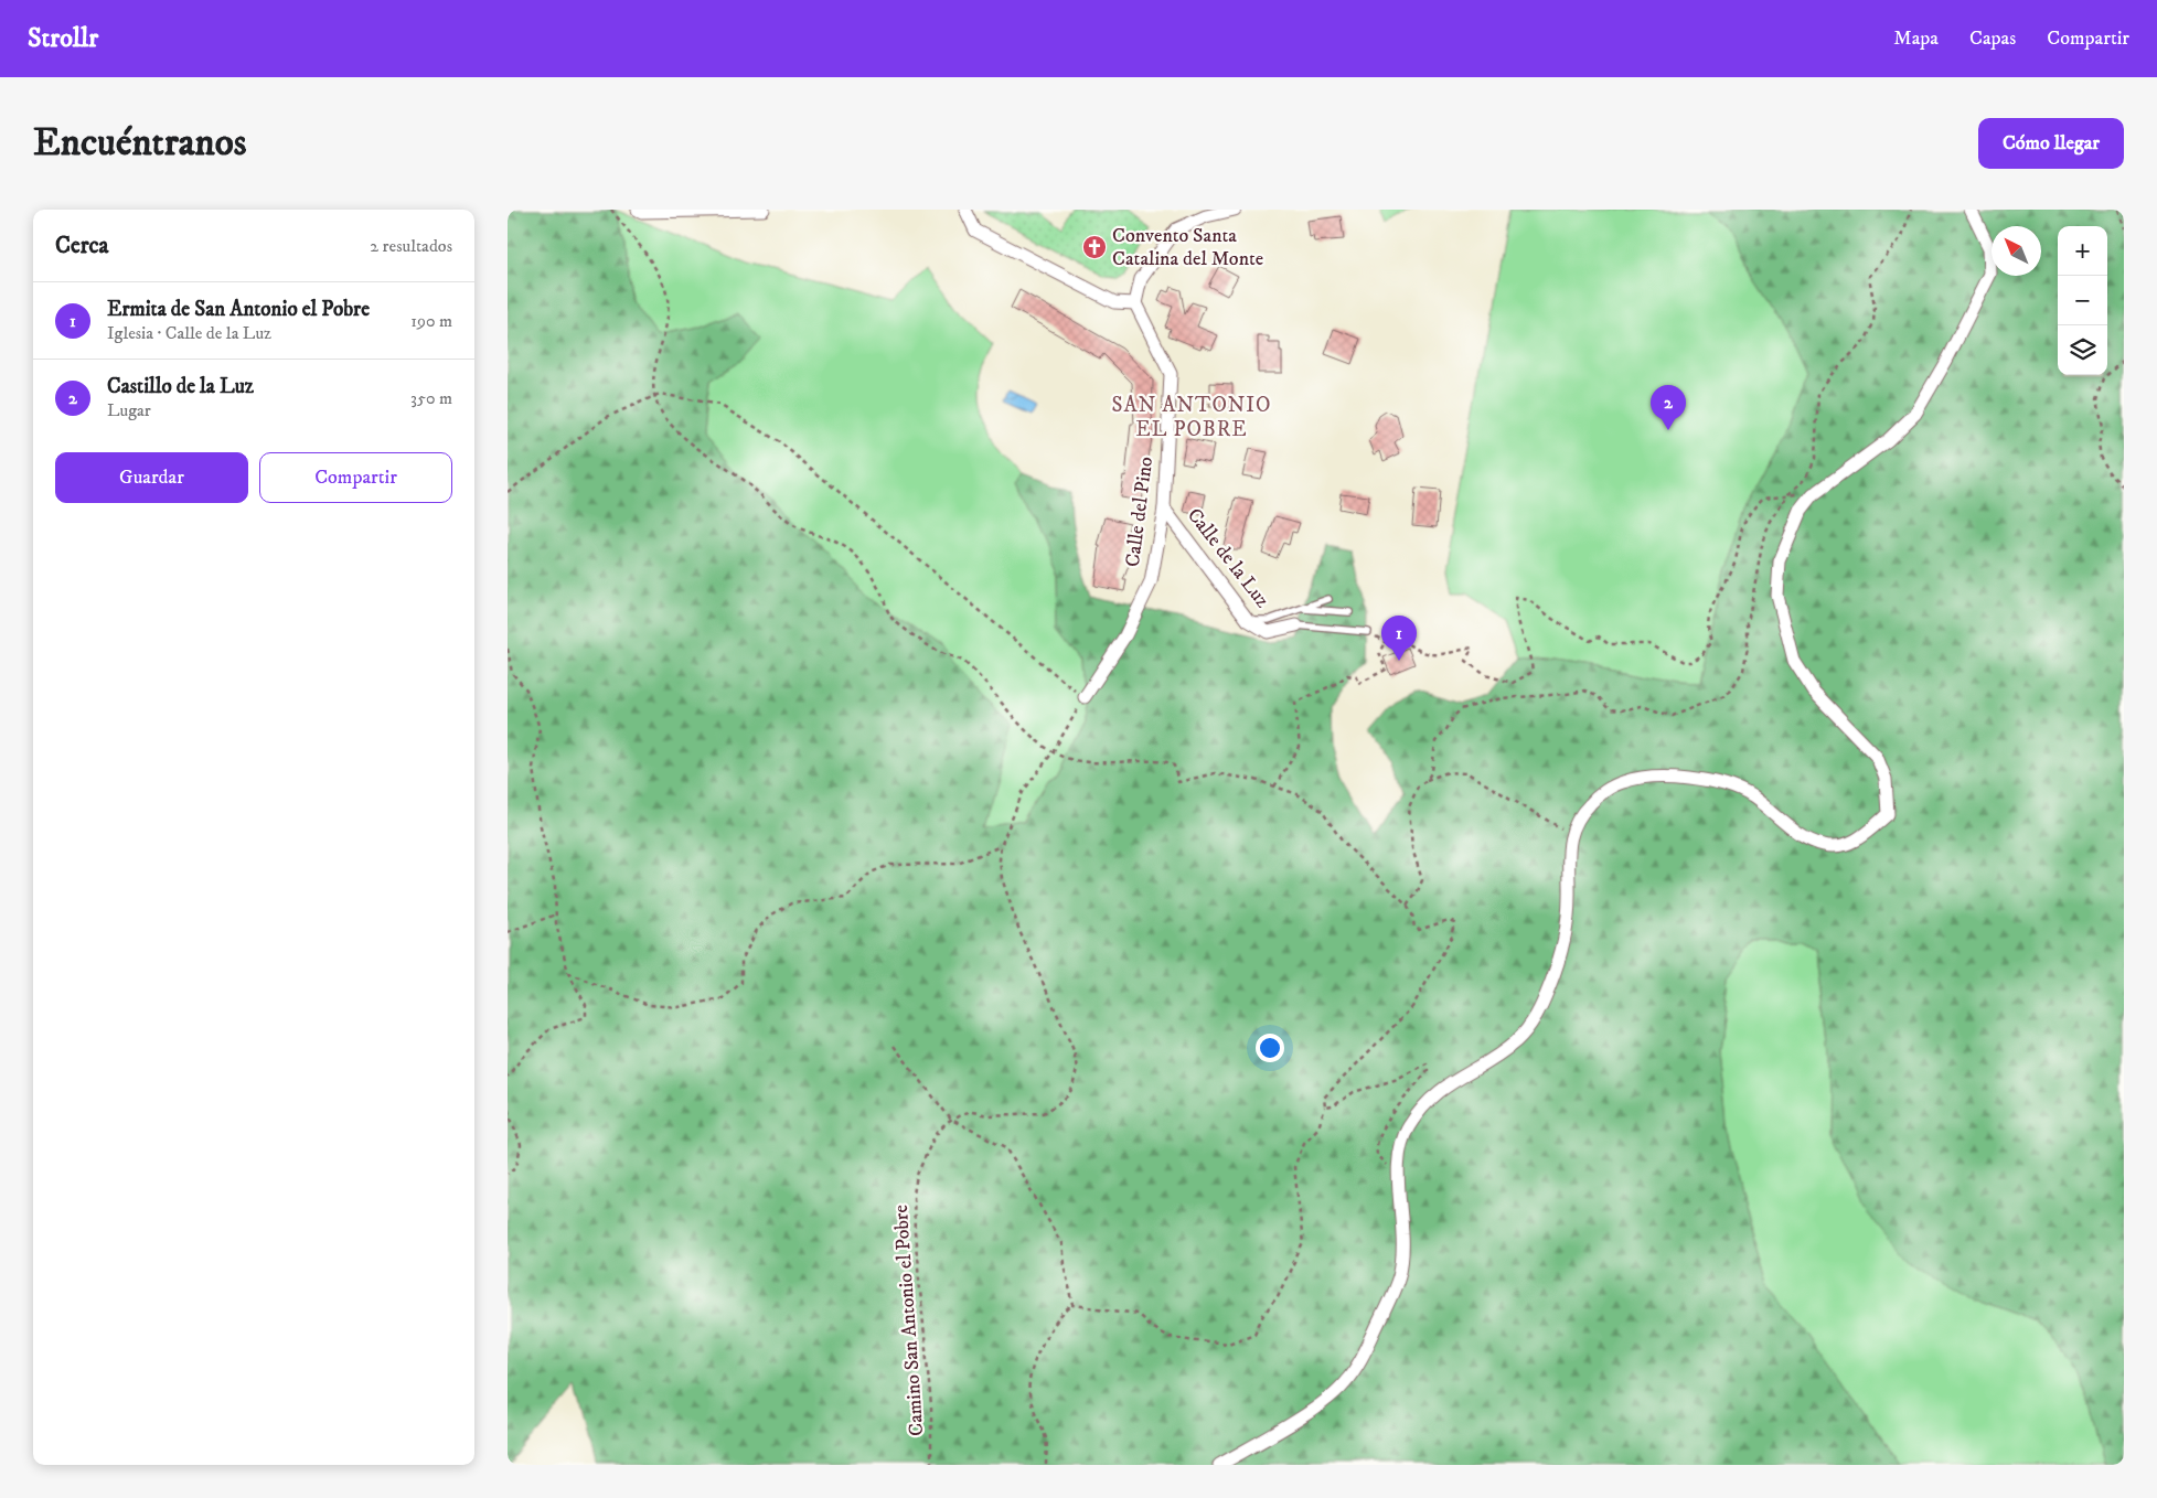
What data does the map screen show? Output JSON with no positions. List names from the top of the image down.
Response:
{
  "streets": {
    "street": ["Calle del Pino", "Calle de la Luz"],
    "path": ["Camino San Antonio el Pobre"]
  },
  "crossings": [
    ["Calle del Pino", "Calle de la Luz"],
    ["Calle del Pino", "Camino San Antonio el Pobre"]
  ],
  "districts": ["SAN ANTONIO EL POBRE"],
  "places": {
    "church": ["Convento Santa Catalina del Monte"]
  },
  "north": "top left",
  "page": {
    "header": "Strollr",
    "nav": ["Mapa", "Capas", "Compartir"],
    "buttons": [
      "Cómo llegar",
      ["Guardar", "Compartir"]
    ],
    "title": "Encuéntranos",
    "heading": ["Cerca", "2 resultados"],
    "map_buttons": ["+", "−"],
    "list": [
      {
        "mark": "1",
        "name": "Ermita de San Antonio el Pobre",
        "note": "Iglesia · Calle de la Luz",
        "value": "190 m"
      },
      {
        "mark": "2",
        "name": "Castillo de la Luz",
        "note": "Lugar",
        "value": "350 m"
      }
    ],
    "pins": ["2", "1"]
  }
}
